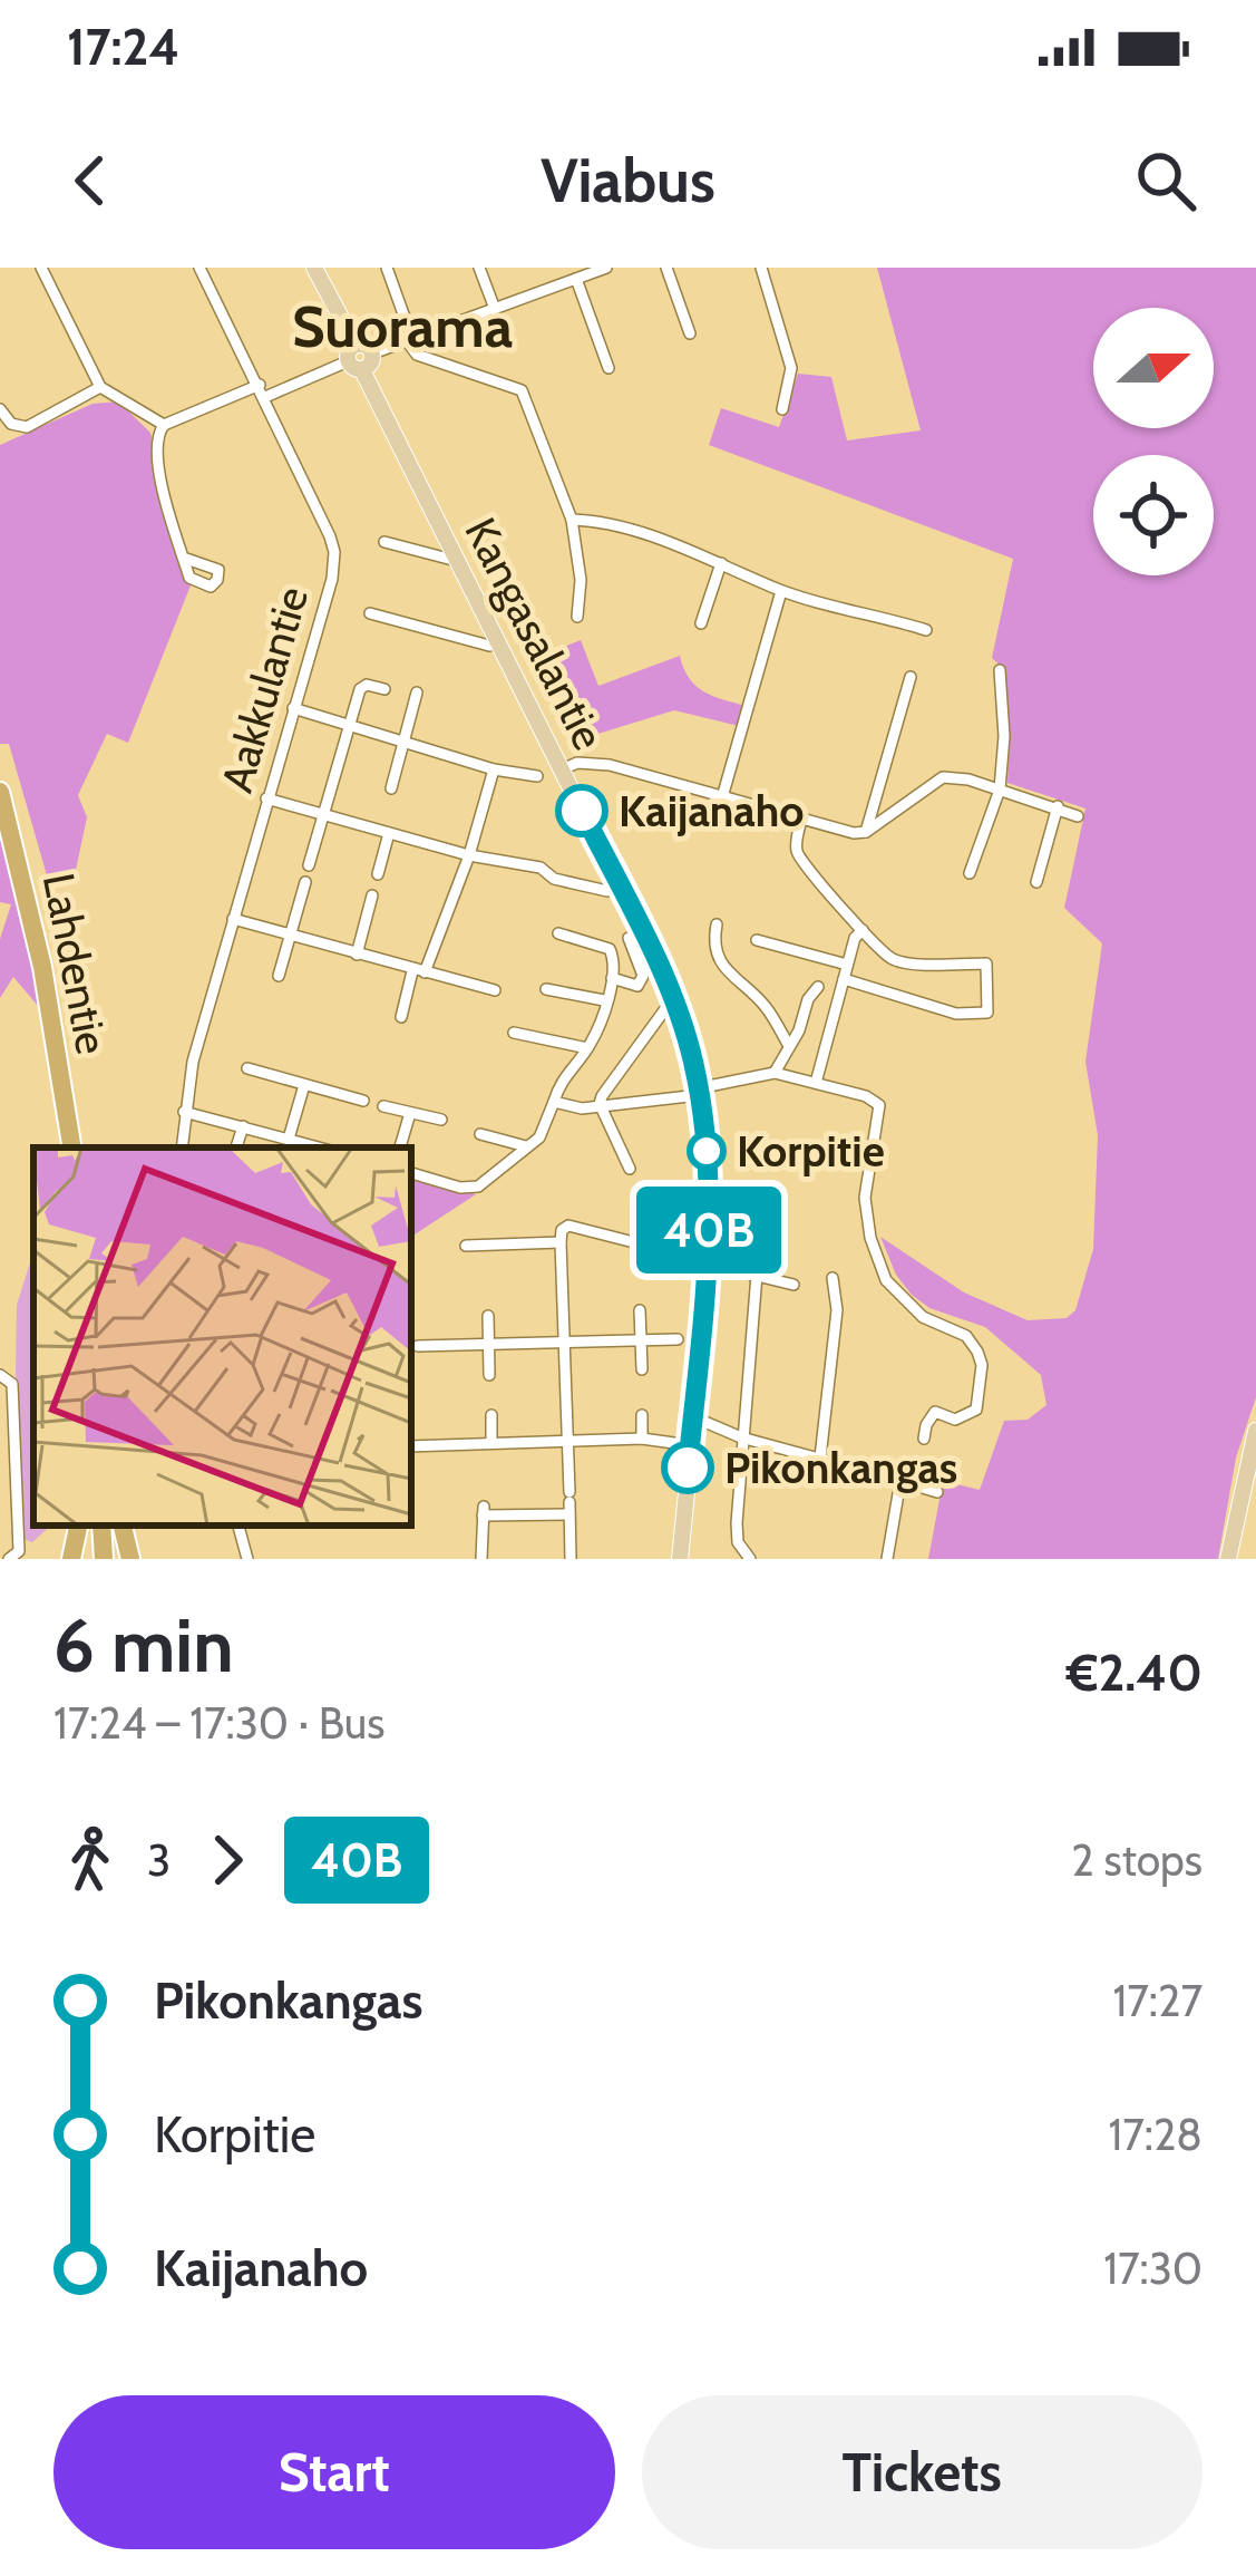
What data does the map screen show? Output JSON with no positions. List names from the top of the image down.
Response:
{
  "streets": {
    "highway": ["Lahdentie"],
    "main road": ["Kangasalantie"],
    "street": ["Aakkulantie"]
  },
  "districts": ["Suorama"],
  "places": ["Kaijanaho", "Korpitie", "Pikonkangas"],
  "lines": ["bus line 40B"],
  "north": "right",
  "page": {
    "status": "17:24",
    "header": "Viabus",
    "on_map": "40B",
    "heading": ["6 min", "17:24 – 17:30 · Bus", "€2.40"],
    "legs": ["3", "40B", "2 stops"],
    "list": [
      {
        "name": "Pikonkangas",
        "value": "17:27"
      },
      {
        "name": "Korpitie",
        "value": "17:28"
      },
      {
        "name": "Kaijanaho",
        "value": "17:30"
      }
    ],
    "buttons": ["Start", "Tickets"]
  }
}
